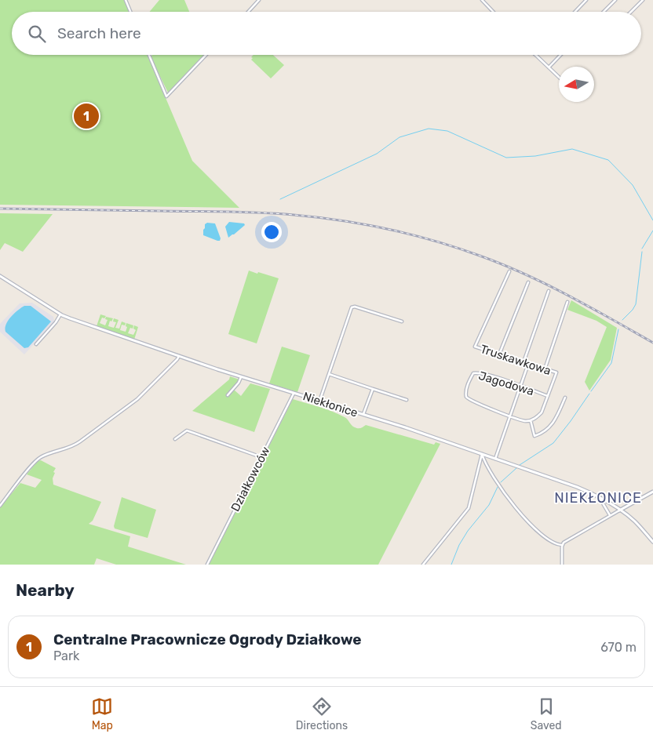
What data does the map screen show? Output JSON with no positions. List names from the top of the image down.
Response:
{
  "streets": {
    "street": [
      "Truskawkowa",
      "Jagodowa",
      "Niekłonice",
      "Działkowców"
    ]
  },
  "crossings": [
    ["Truskawkowa", "Jagodowa"],
    ["Niekłonice", "Działkowców"]
  ],
  "districts": ["NIEKŁONICE"],
  "north": "left",
  "page": {
    "search": "Search here",
    "pins": "1",
    "heading": "Nearby",
    "list": [
      {
        "mark": "1",
        "name": "Centralne Pracownicze Ogrody Działkowe",
        "note": "Park",
        "value": "670 m"
      }
    ],
    "nav": ["Map", "Directions", "Saved"]
  }
}
